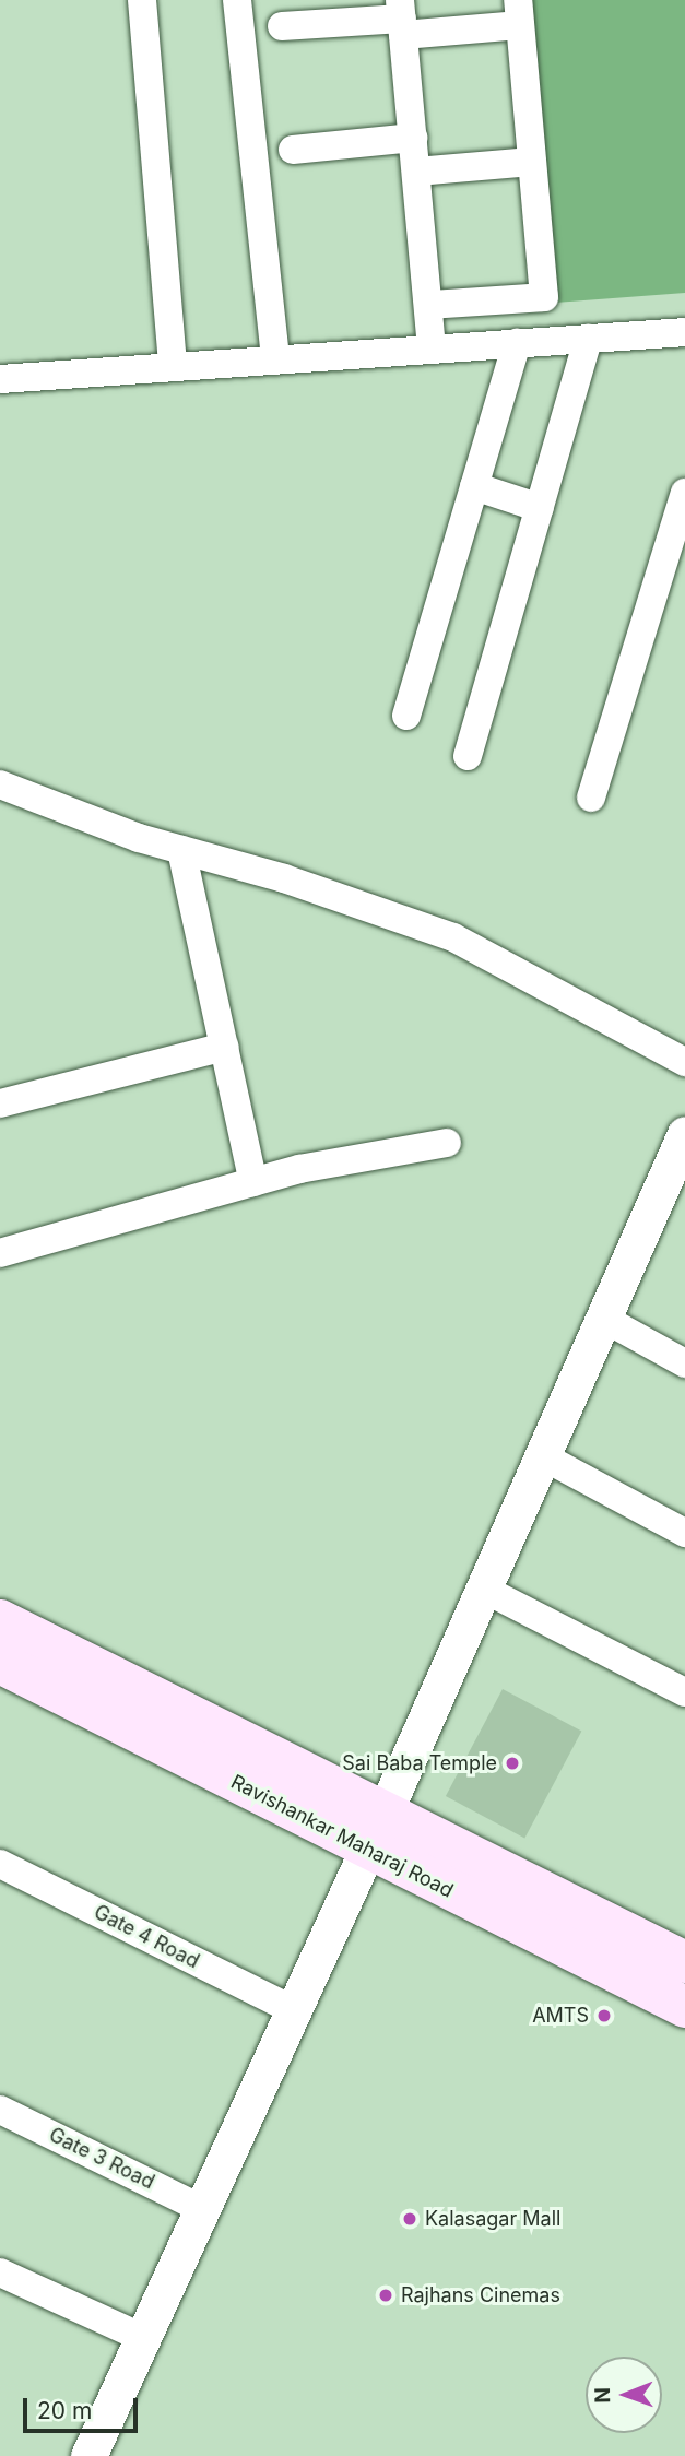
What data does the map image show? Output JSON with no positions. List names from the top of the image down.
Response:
{
  "streets": {
    "main road": ["Ravishankar Maharaj Road"],
    "street": ["Gate 4 Road", "Gate 3 Road"]
  },
  "places": [
    "Sai Baba Temple",
    "AMTS",
    "Kalasagar Mall",
    "Rajhans Cinemas"
  ],
  "scale_bar": "20 m",
  "north": "left"
}
